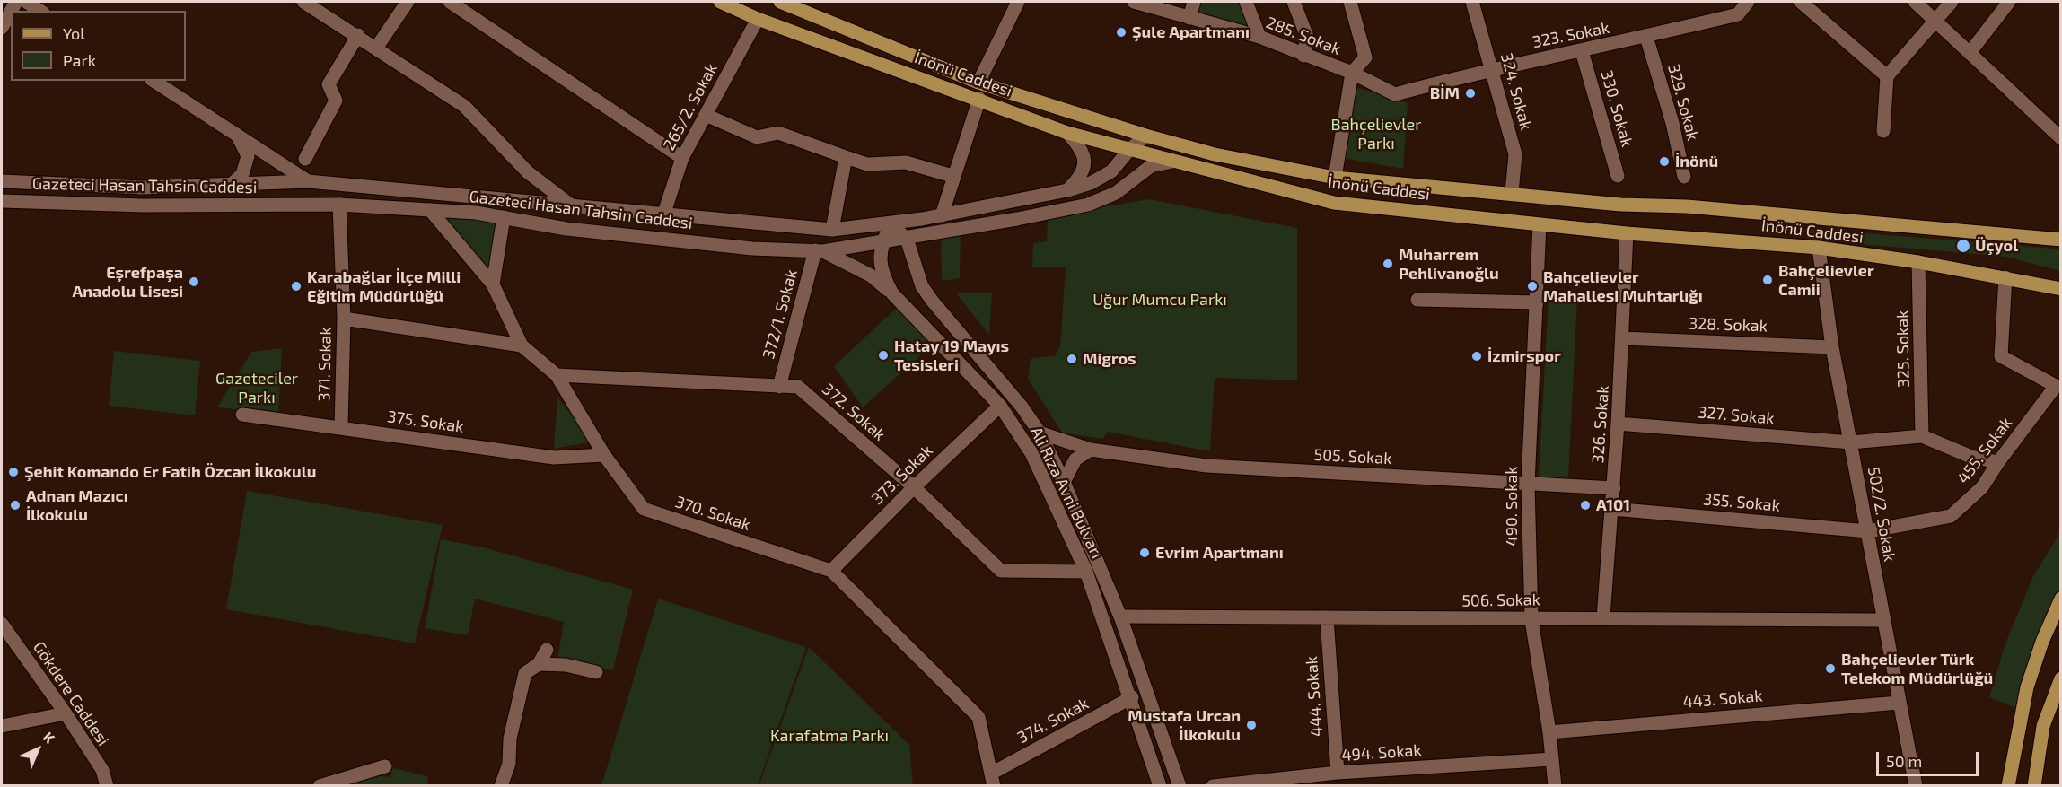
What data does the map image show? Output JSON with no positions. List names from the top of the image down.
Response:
{
  "streets": {
    "main road": ["İnönü Caddesi"],
    "street": [
      "323. Sokak",
      "285. Sokak",
      "324. Sokak",
      "329. Sokak",
      "265/2. Sokak",
      "330. Sokak",
      "Gazeteci Hasan Tahsin Caddesi",
      "372/1. Sokak",
      "328. Sokak",
      "325. Sokak",
      "371. Sokak",
      "372. Sokak",
      "327. Sokak",
      "375. Sokak",
      "326. Sokak",
      "455. Sokak",
      "505. Sokak",
      "373. Sokak",
      "Ali Rıza Avni Bulvarı",
      "355. Sokak",
      "490. Sokak",
      "370. Sokak",
      "502/2. Sokak",
      "506. Sokak",
      "Gökdere Caddesi",
      "444. Sokak",
      "443. Sokak",
      "374. Sokak",
      "494. Sokak"
    ]
  },
  "crossings": [
    ["323. Sokak", "285. Sokak"],
    ["323. Sokak", "324. Sokak"],
    ["323. Sokak", "329. Sokak"],
    ["323. Sokak", "330. Sokak"],
    ["İnönü Caddesi", "324. Sokak"],
    ["İnönü Caddesi", "265/2. Sokak"],
    ["İnönü Caddesi", "Gazeteci Hasan Tahsin Caddesi"],
    ["İnönü Caddesi", "325. Sokak"],
    ["İnönü Caddesi", "326. Sokak"],
    ["İnönü Caddesi", "455. Sokak"],
    ["İnönü Caddesi", "490. Sokak"],
    ["İnönü Caddesi", "502/2. Sokak"],
    ["265/2. Sokak", "Gazeteci Hasan Tahsin Caddesi"],
    ["Gazeteci Hasan Tahsin Caddesi", "372/1. Sokak"],
    ["Gazeteci Hasan Tahsin Caddesi", "371. Sokak"],
    ["Gazeteci Hasan Tahsin Caddesi", "Ali Rıza Avni Bulvarı"],
    ["Gazeteci Hasan Tahsin Caddesi", "370. Sokak"],
    ["372/1. Sokak", "372. Sokak"],
    ["328. Sokak", "326. Sokak"],
    ["328. Sokak", "502/2. Sokak"],
    ["325. Sokak", "327. Sokak"],
    ["371. Sokak", "375. Sokak"],
    ["372. Sokak", "373. Sokak"],
    ["372. Sokak", "Ali Rıza Avni Bulvarı"],
    ["372. Sokak", "370. Sokak"],
    ["327. Sokak", "326. Sokak"],
    ["327. Sokak", "502/2. Sokak"],
    ["375. Sokak", "370. Sokak"],
    ["326. Sokak", "505. Sokak"],
    ["326. Sokak", "355. Sokak"],
    ["326. Sokak", "506. Sokak"],
    ["455. Sokak", "355. Sokak"],
    ["455. Sokak", "502/2. Sokak"],
    ["505. Sokak", "Ali Rıza Avni Bulvarı"],
    ["505. Sokak", "490. Sokak"],
    ["373. Sokak", "Ali Rıza Avni Bulvarı"],
    ["373. Sokak", "370. Sokak"],
    ["Ali Rıza Avni Bulvarı", "506. Sokak"],
    ["Ali Rıza Avni Bulvarı", "374. Sokak"],
    ["355. Sokak", "502/2. Sokak"],
    ["490. Sokak", "506. Sokak"],
    ["490. Sokak", "443. Sokak"],
    ["490. Sokak", "494. Sokak"],
    ["370. Sokak", "374. Sokak"],
    ["502/2. Sokak", "506. Sokak"],
    ["502/2. Sokak", "443. Sokak"],
    ["506. Sokak", "444. Sokak"],
    ["444. Sokak", "494. Sokak"]
  ],
  "parks": [
    "Bahçelievler Parkı",
    "Uğur Mumcu Parkı",
    "Gazeteciler Parkı",
    "Karafatma Parkı"
  ],
  "places": [
    "Şule Apartmanı",
    "BİM",
    "İnönü",
    "Üçyol",
    "Muharrem Pehlivanoğlu",
    "Bahçelievler Camii",
    "Eşrefpaşa Anadolu Lisesi",
    "Karabağlar İlçe Milli Eğitim Müdürlüğü",
    "Bahçelievler Mahallesi Muhtarlığı",
    "Hatay 19 Mayıs Tesisleri",
    "İzmirspor",
    "Migros",
    "Şehit Komando Er Fatih Özcan İlkokulu",
    "Adnan Mazıcı İlkokulu",
    "A101",
    "Evrim Apartmanı",
    "Bahçelievler Türk Telekom Müdürlüğü",
    "Mustafa Urcan İlkokulu"
  ],
  "legend": ["Yol", "Park"],
  "scale_bar": "50 m",
  "north": "top right"
}
